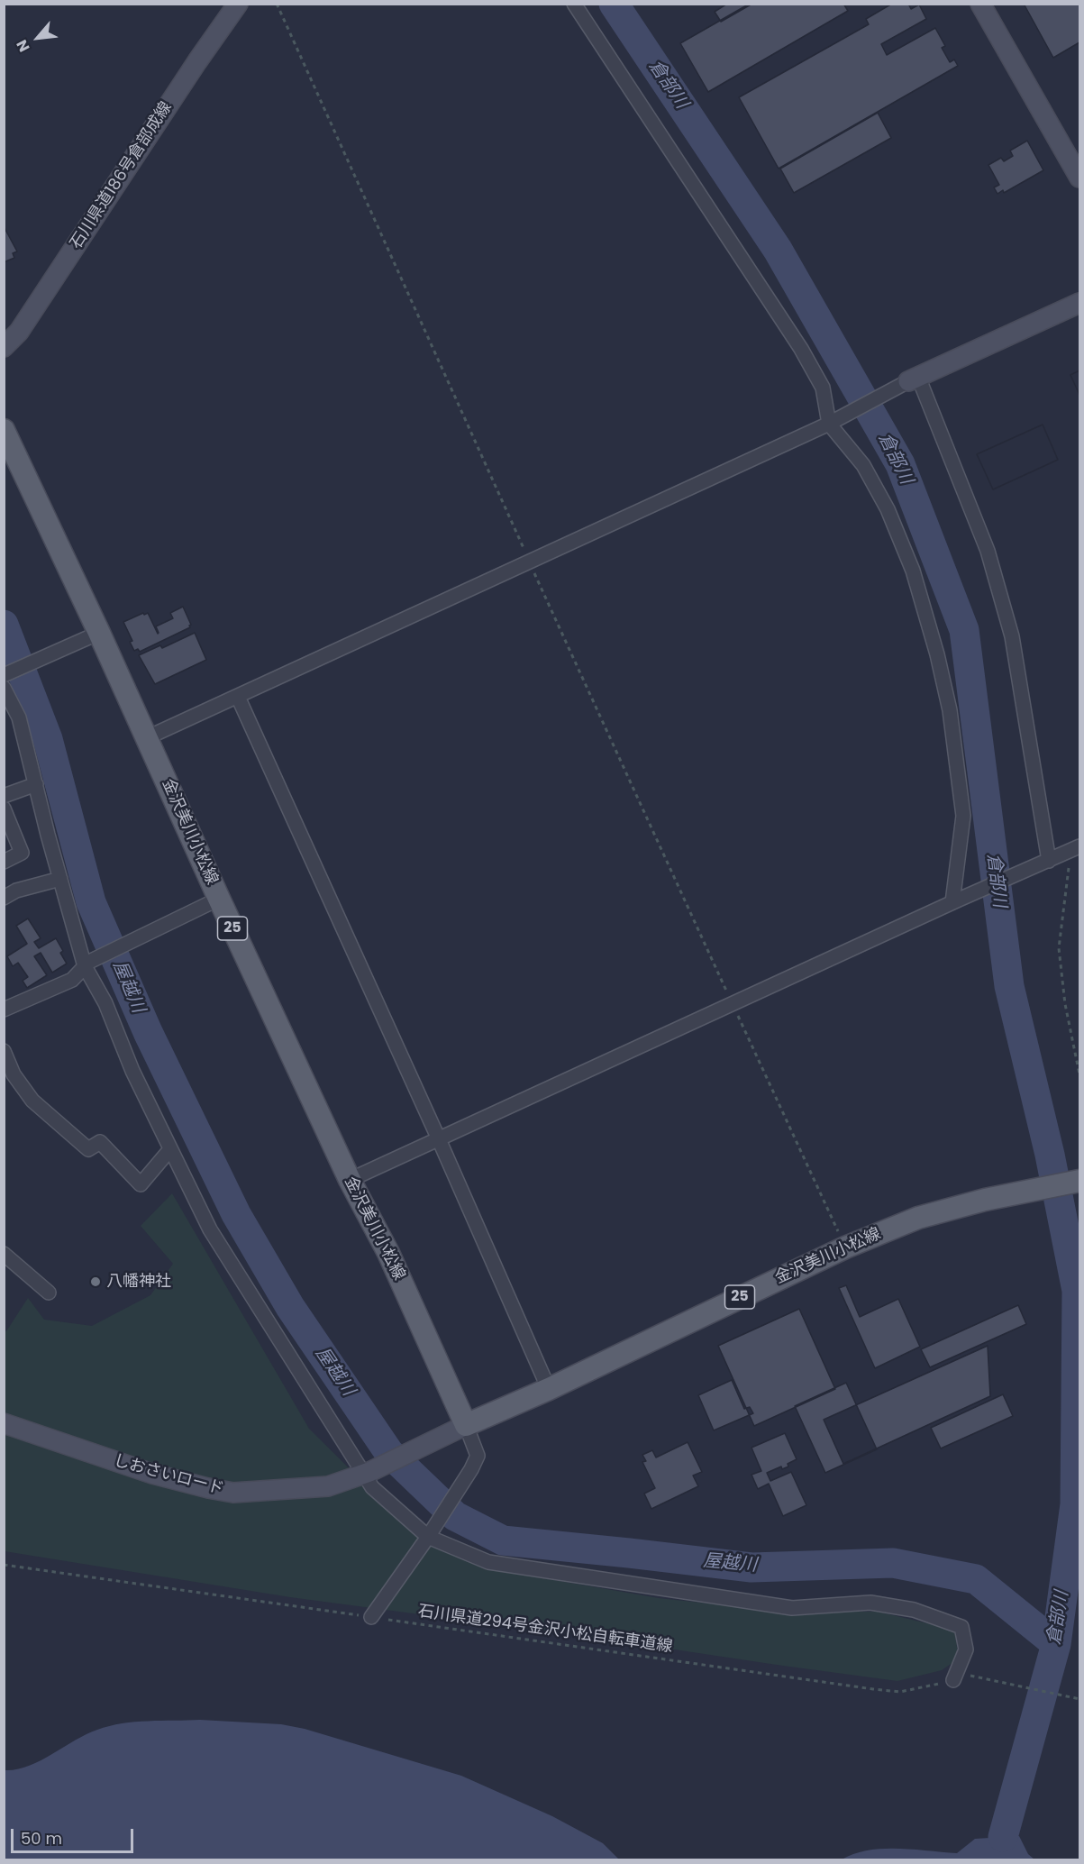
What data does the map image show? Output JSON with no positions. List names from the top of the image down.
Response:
{
  "streets": {
    "main road": ["金沢美川小松線", "25"],
    "street": ["石川県道186号倉部成線", "しおさいロード"],
    "path": ["石川県道294号金沢小松自転車道線"]
  },
  "crossings": [
    ["金沢美川小松線", "しおさいロード"]
  ],
  "water": ["倉部川", "屋越川"],
  "places": ["八幡神社"],
  "scale_bar": "50 m",
  "north": "bottom left"
}
